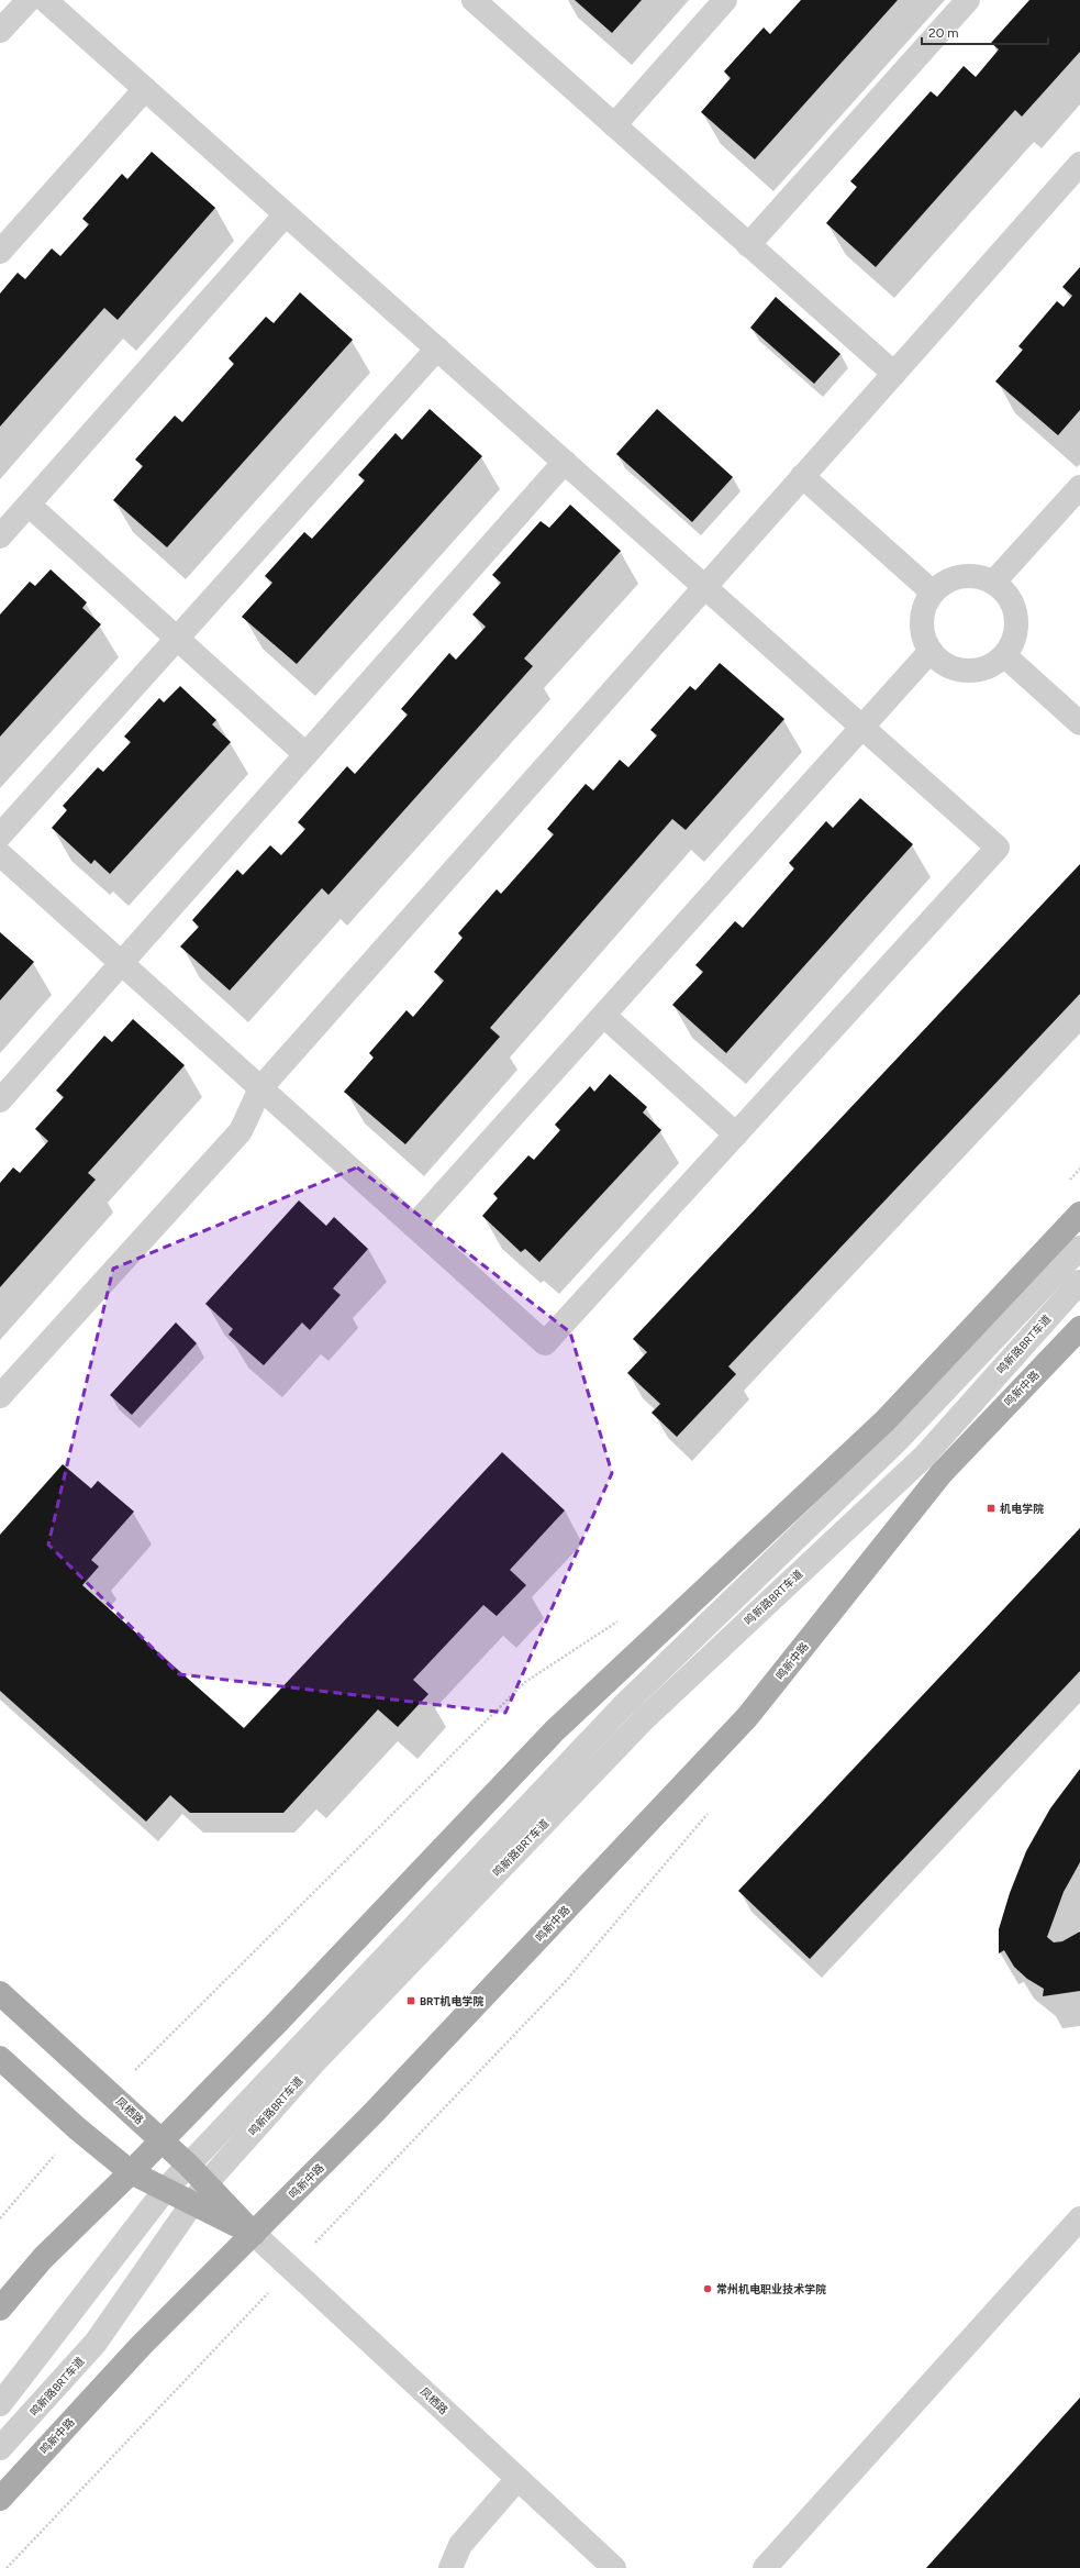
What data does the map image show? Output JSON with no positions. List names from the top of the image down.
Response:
{
  "streets": {
    "main road": ["鸣新中路", "凤栖路"],
    "lane": ["鸣新路BRT车道"]
  },
  "crossings": [
    ["鸣新路BRT车道", "凤栖路"],
    ["鸣新中路", "凤栖路"]
  ],
  "places": {
    "transit": ["机电学院", "BRT机电学院"],
    "other": ["常州机电职业技术学院"]
  },
  "scale_bar": "20 m"
}
